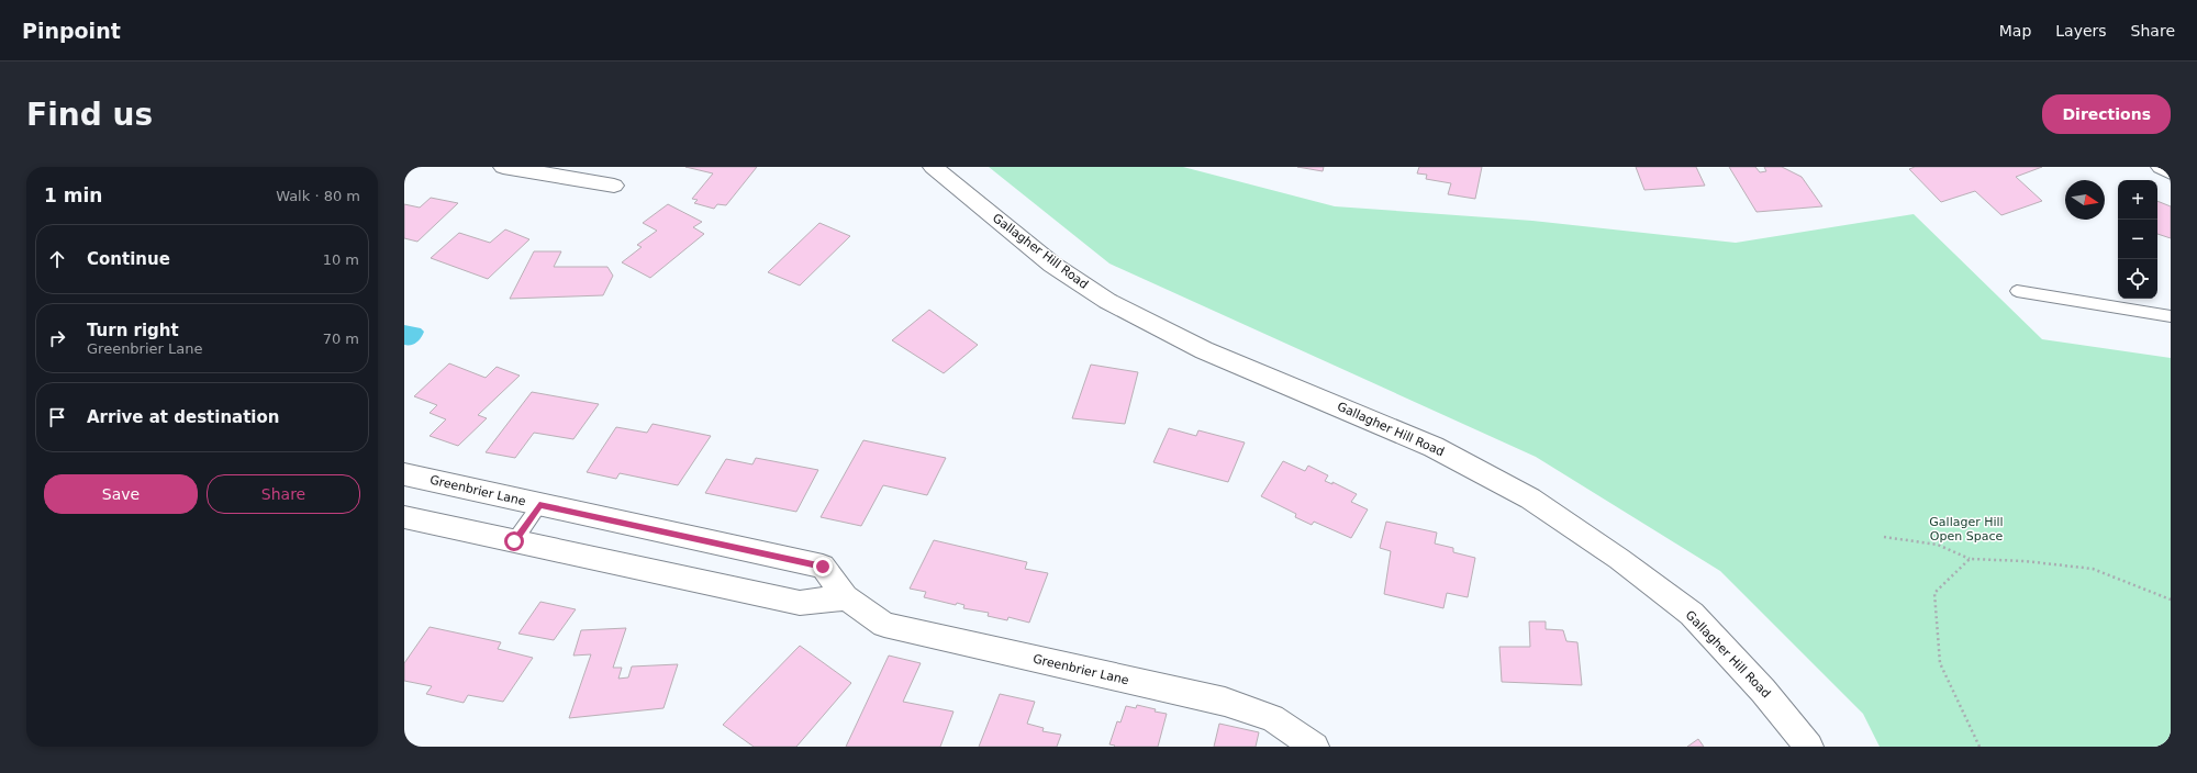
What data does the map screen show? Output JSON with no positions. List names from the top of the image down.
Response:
{
  "streets": {
    "street": ["Gallagher Hill Road", "Greenbrier Lane"]
  },
  "parks": ["Gallager Hill Open Space"],
  "north": "right",
  "page": {
    "header": "Pinpoint",
    "nav": ["Map", "Layers", "Share"],
    "buttons": [
      "Directions",
      ["Save", "Share"]
    ],
    "title": "Find us",
    "heading": ["1 min", "Walk · 80 m"],
    "map_buttons": ["+", "−"],
    "list": [
      ["Continue", "10 m"],
      ["Turn right", "Greenbrier Lane", "70 m"],
      "Arrive at destination"
    ]
  }
}
